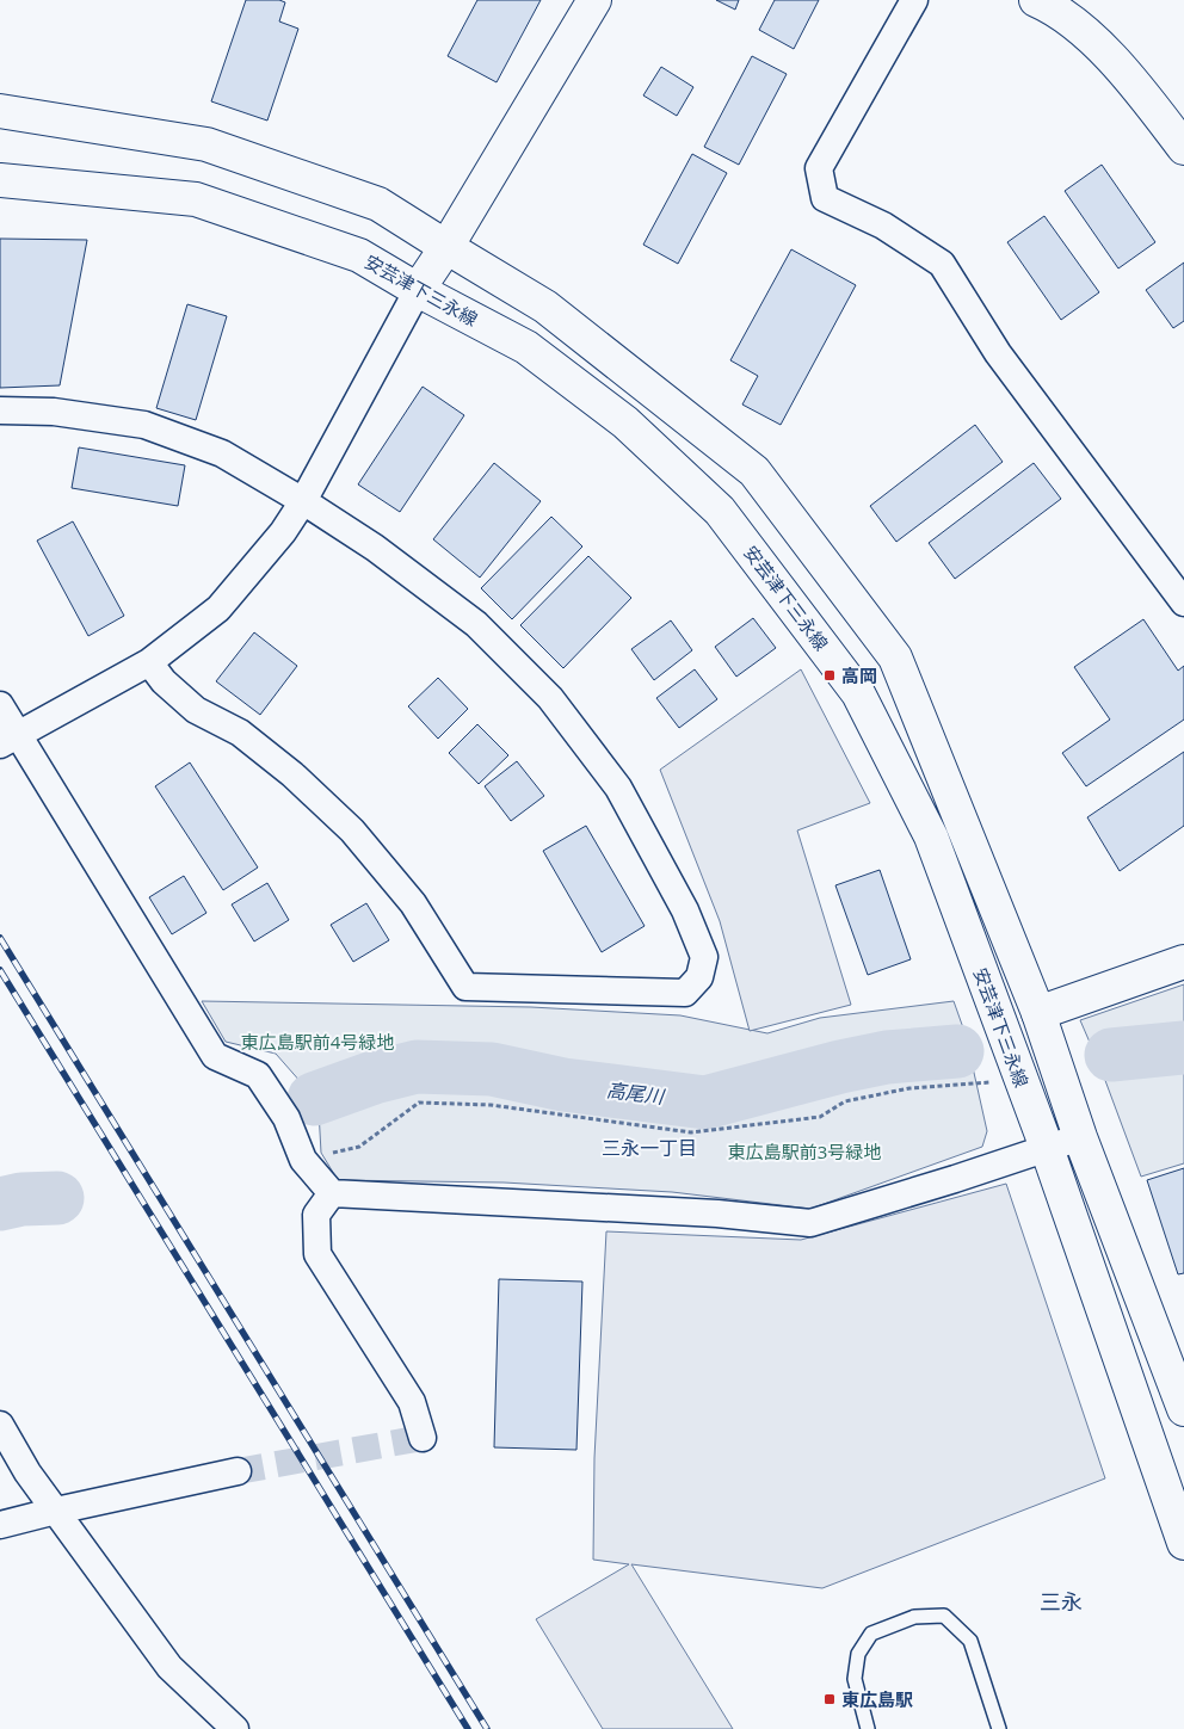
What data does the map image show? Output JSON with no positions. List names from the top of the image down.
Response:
{
  "streets": {
    "main road": ["安芸津下三永線"]
  },
  "districts": ["三永一丁目", "三永"],
  "water": ["高尾川"],
  "parks": ["東広島駅前4号緑地", "東広島駅前3号緑地"],
  "places": {
    "transit": ["高岡", "東広島駅"]
  }
}
